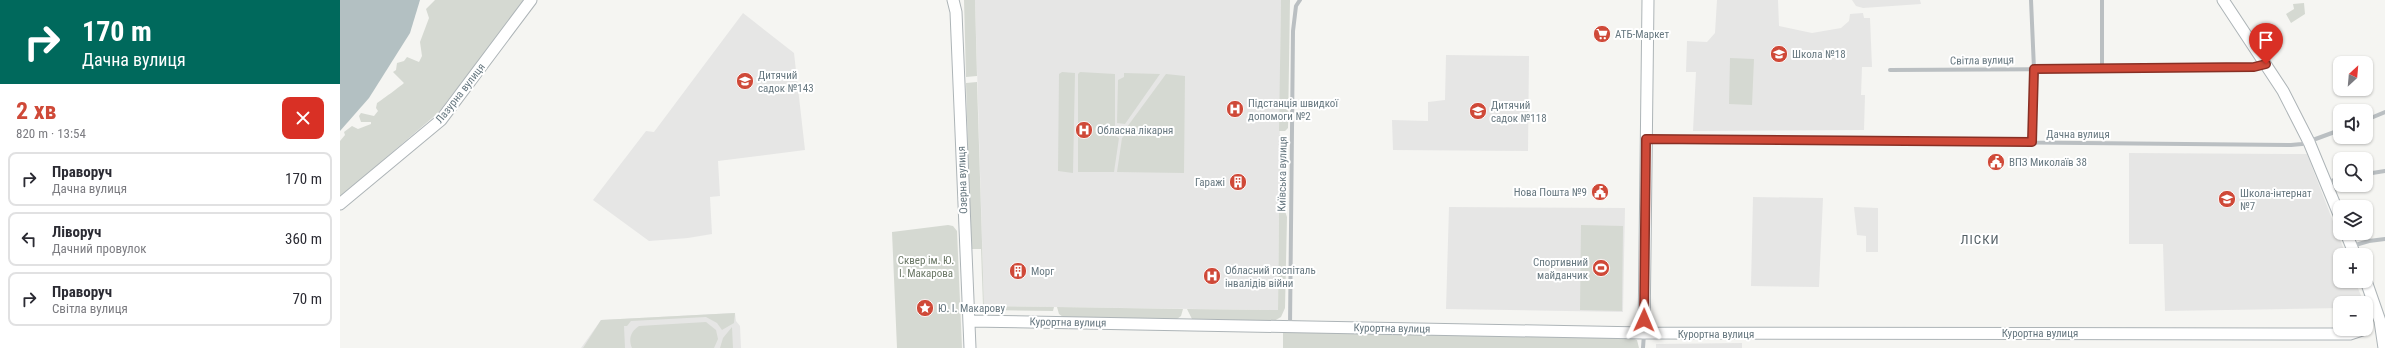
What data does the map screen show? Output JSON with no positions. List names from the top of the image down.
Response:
{
  "streets": {
    "street": [
      "Світла вулиця",
      "Лазурна вулиця",
      "Дачна вулиця",
      "Київська вулиця",
      "Озерна вулиця",
      "Курортна вулиця"
    ]
  },
  "crossings": [
    ["Київська вулиця", "Курортна вулиця"],
    ["Озерна вулиця", "Курортна вулиця"]
  ],
  "districts": ["ЛІСКИ"],
  "parks": ["Сквер ім. Ю. І. Макарова"],
  "places": {
    "supermarket": ["АТБ-Маркет"],
    "school or university": [
      "Школа №18",
      "Дитячий садок №143",
      "Дитячий садок №118",
      "Школа-інтернат №7"
    ],
    "hospital": ["Підстанція швидкої допомоги №2", "Обласна лікарня", "Обласний госпіталь інвалідів війни"],
    "public building": ["ВПЗ Миколаїв 38", "Нова Пошта №9"],
    "building": ["Гаражі", "Морг"],
    "sports": ["Спортивний майданчик"],
    "place": ["Ю. І. Макарову"]
  },
  "north": "top right",
  "page": {
    "turn": ["170 m", "Дачна вулиця"],
    "map_buttons": ["+", "−"],
    "heading": ["2 хв", "820 m · 13:54"],
    "list": [
      {
        "name": "Праворуч",
        "note": "Дачна вулиця",
        "value": "170 m"
      },
      {
        "name": "Ліворуч",
        "note": "Дачний провулок",
        "value": "360 m"
      },
      {
        "name": "Праворуч",
        "note": "Світла вулиця",
        "value": "70 m"
      }
    ]
  }
}
